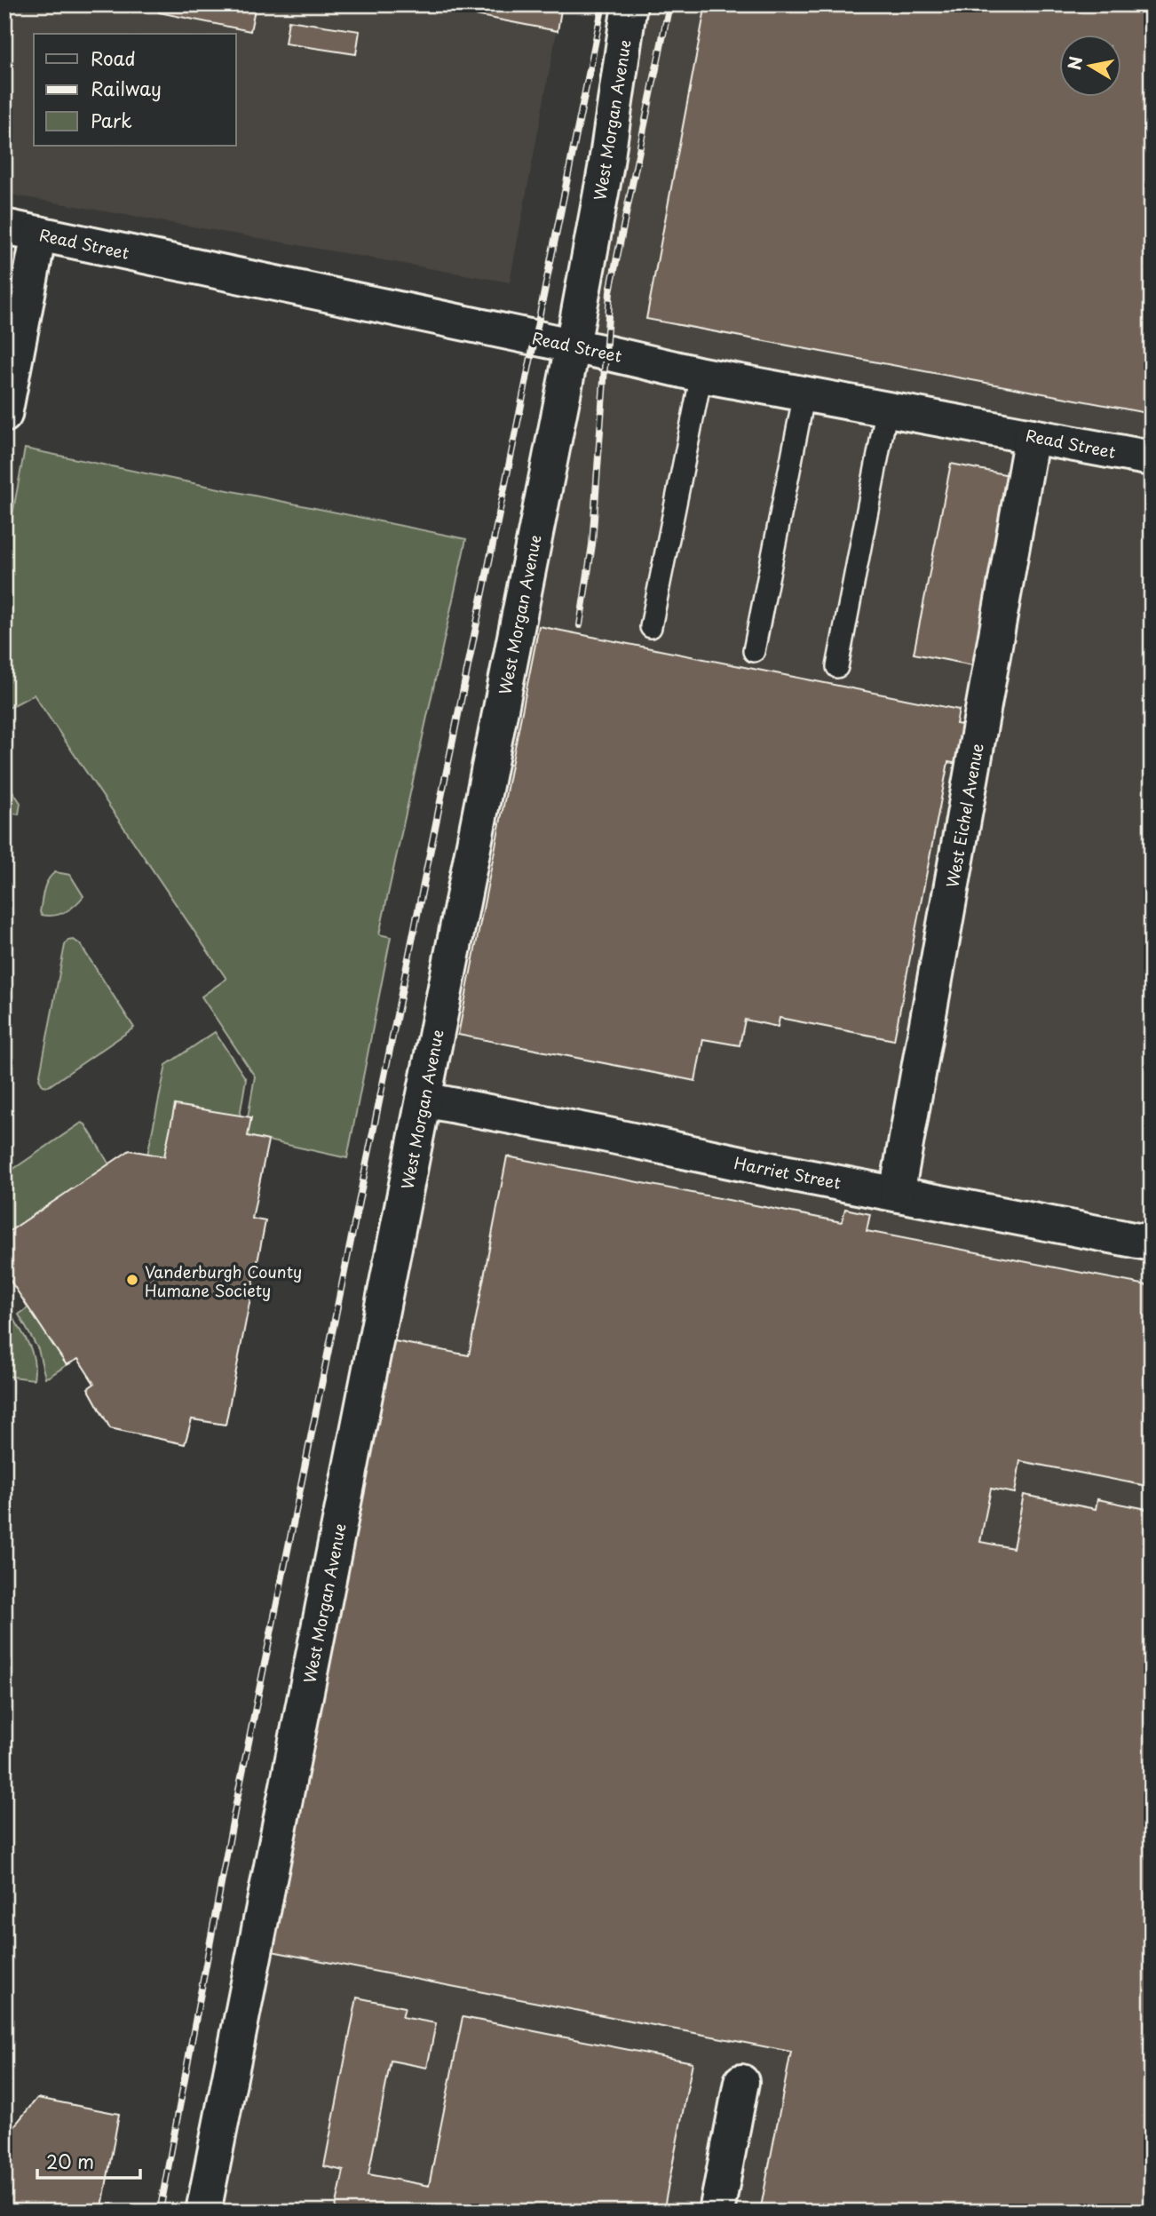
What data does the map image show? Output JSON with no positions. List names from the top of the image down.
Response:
{
  "streets": {
    "street": [
      "West Morgan Avenue",
      "Read Street",
      "West Eichel Avenue",
      "Harriet Street"
    ]
  },
  "crossings": [
    ["West Morgan Avenue", "Read Street"],
    ["West Morgan Avenue", "Harriet Street"],
    ["Read Street", "West Eichel Avenue"],
    ["West Eichel Avenue", "Harriet Street"]
  ],
  "places": ["Vanderburgh County Humane Society"],
  "legend": ["Road", "Railway", "Park"],
  "scale_bar": "20 m",
  "north": "left"
}
